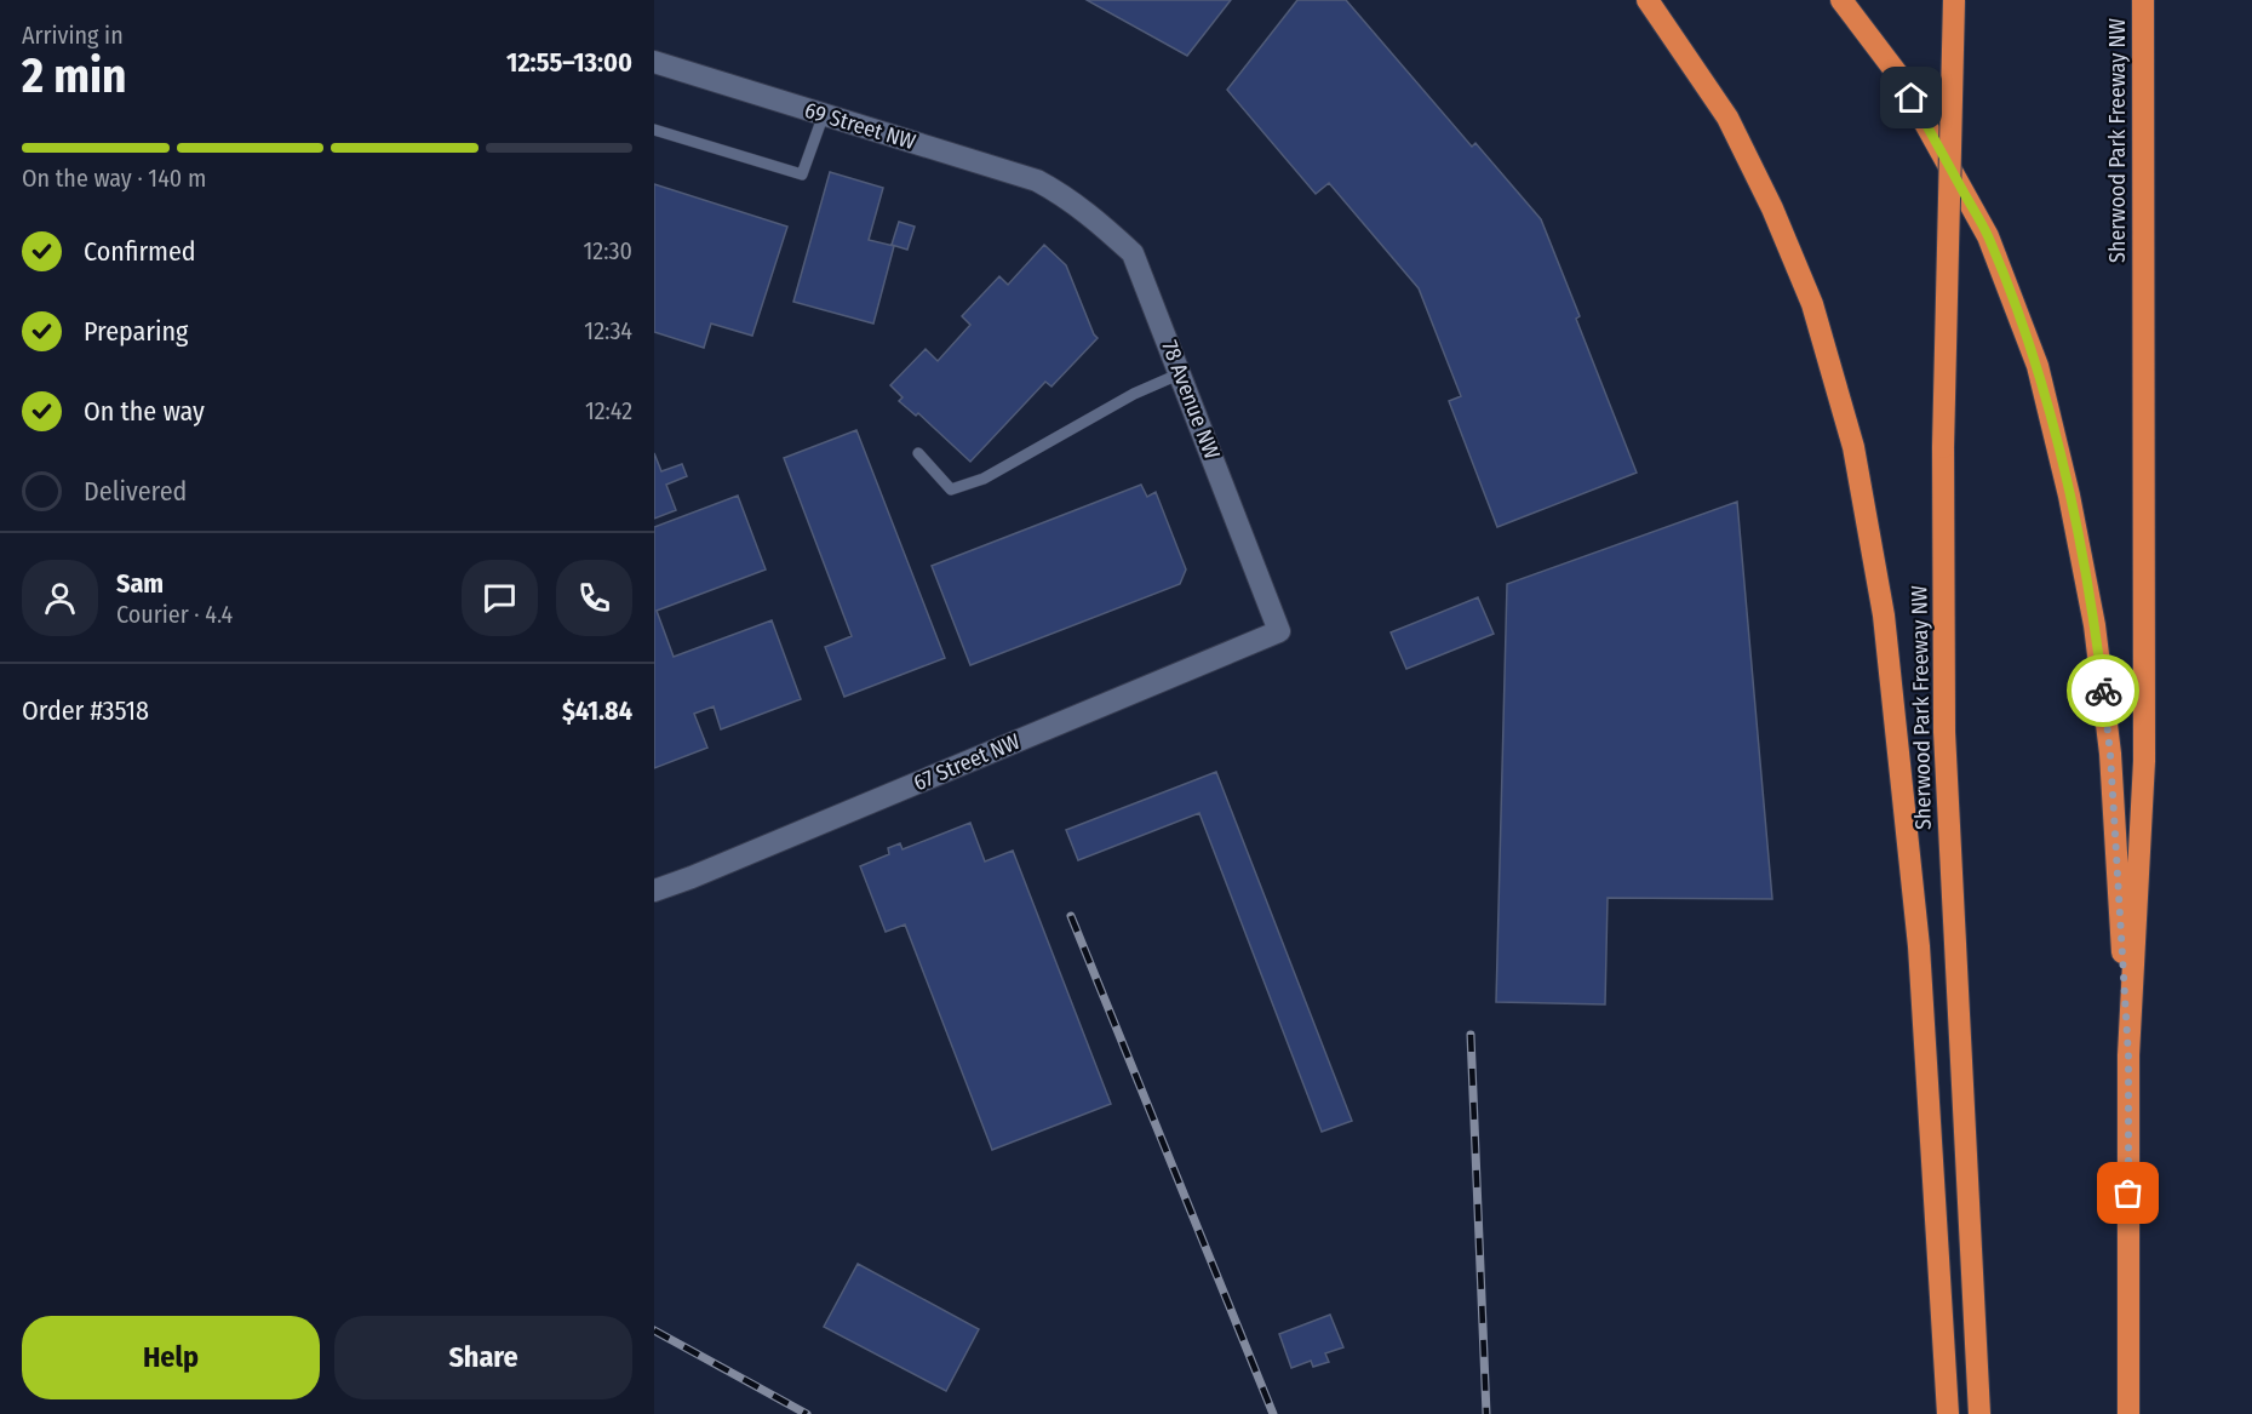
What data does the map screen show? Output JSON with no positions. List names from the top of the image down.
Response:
{
  "streets": {
    "highway": ["Sherwood Park Freeway NW"],
    "street": ["69 Street NW", "78 Avenue NW", "67 Street NW"]
  },
  "crossings": [
    ["69 Street NW", "78 Avenue NW"],
    ["78 Avenue NW", "67 Street NW"]
  ],
  "page": {
    "heading": ["2 min", "Arriving in", "12:55–13:00"],
    "panel": [
      "Sam",
      "Courier · 4.4",
      "Order #3518",
      "$41.84"
    ],
    "bar": "On the way · 140 m",
    "list": [
      ["Confirmed", "12:30"],
      ["Preparing", "12:34"],
      ["On the way", "12:42"],
      "Delivered"
    ],
    "buttons": ["Help", "Share"]
  }
}
